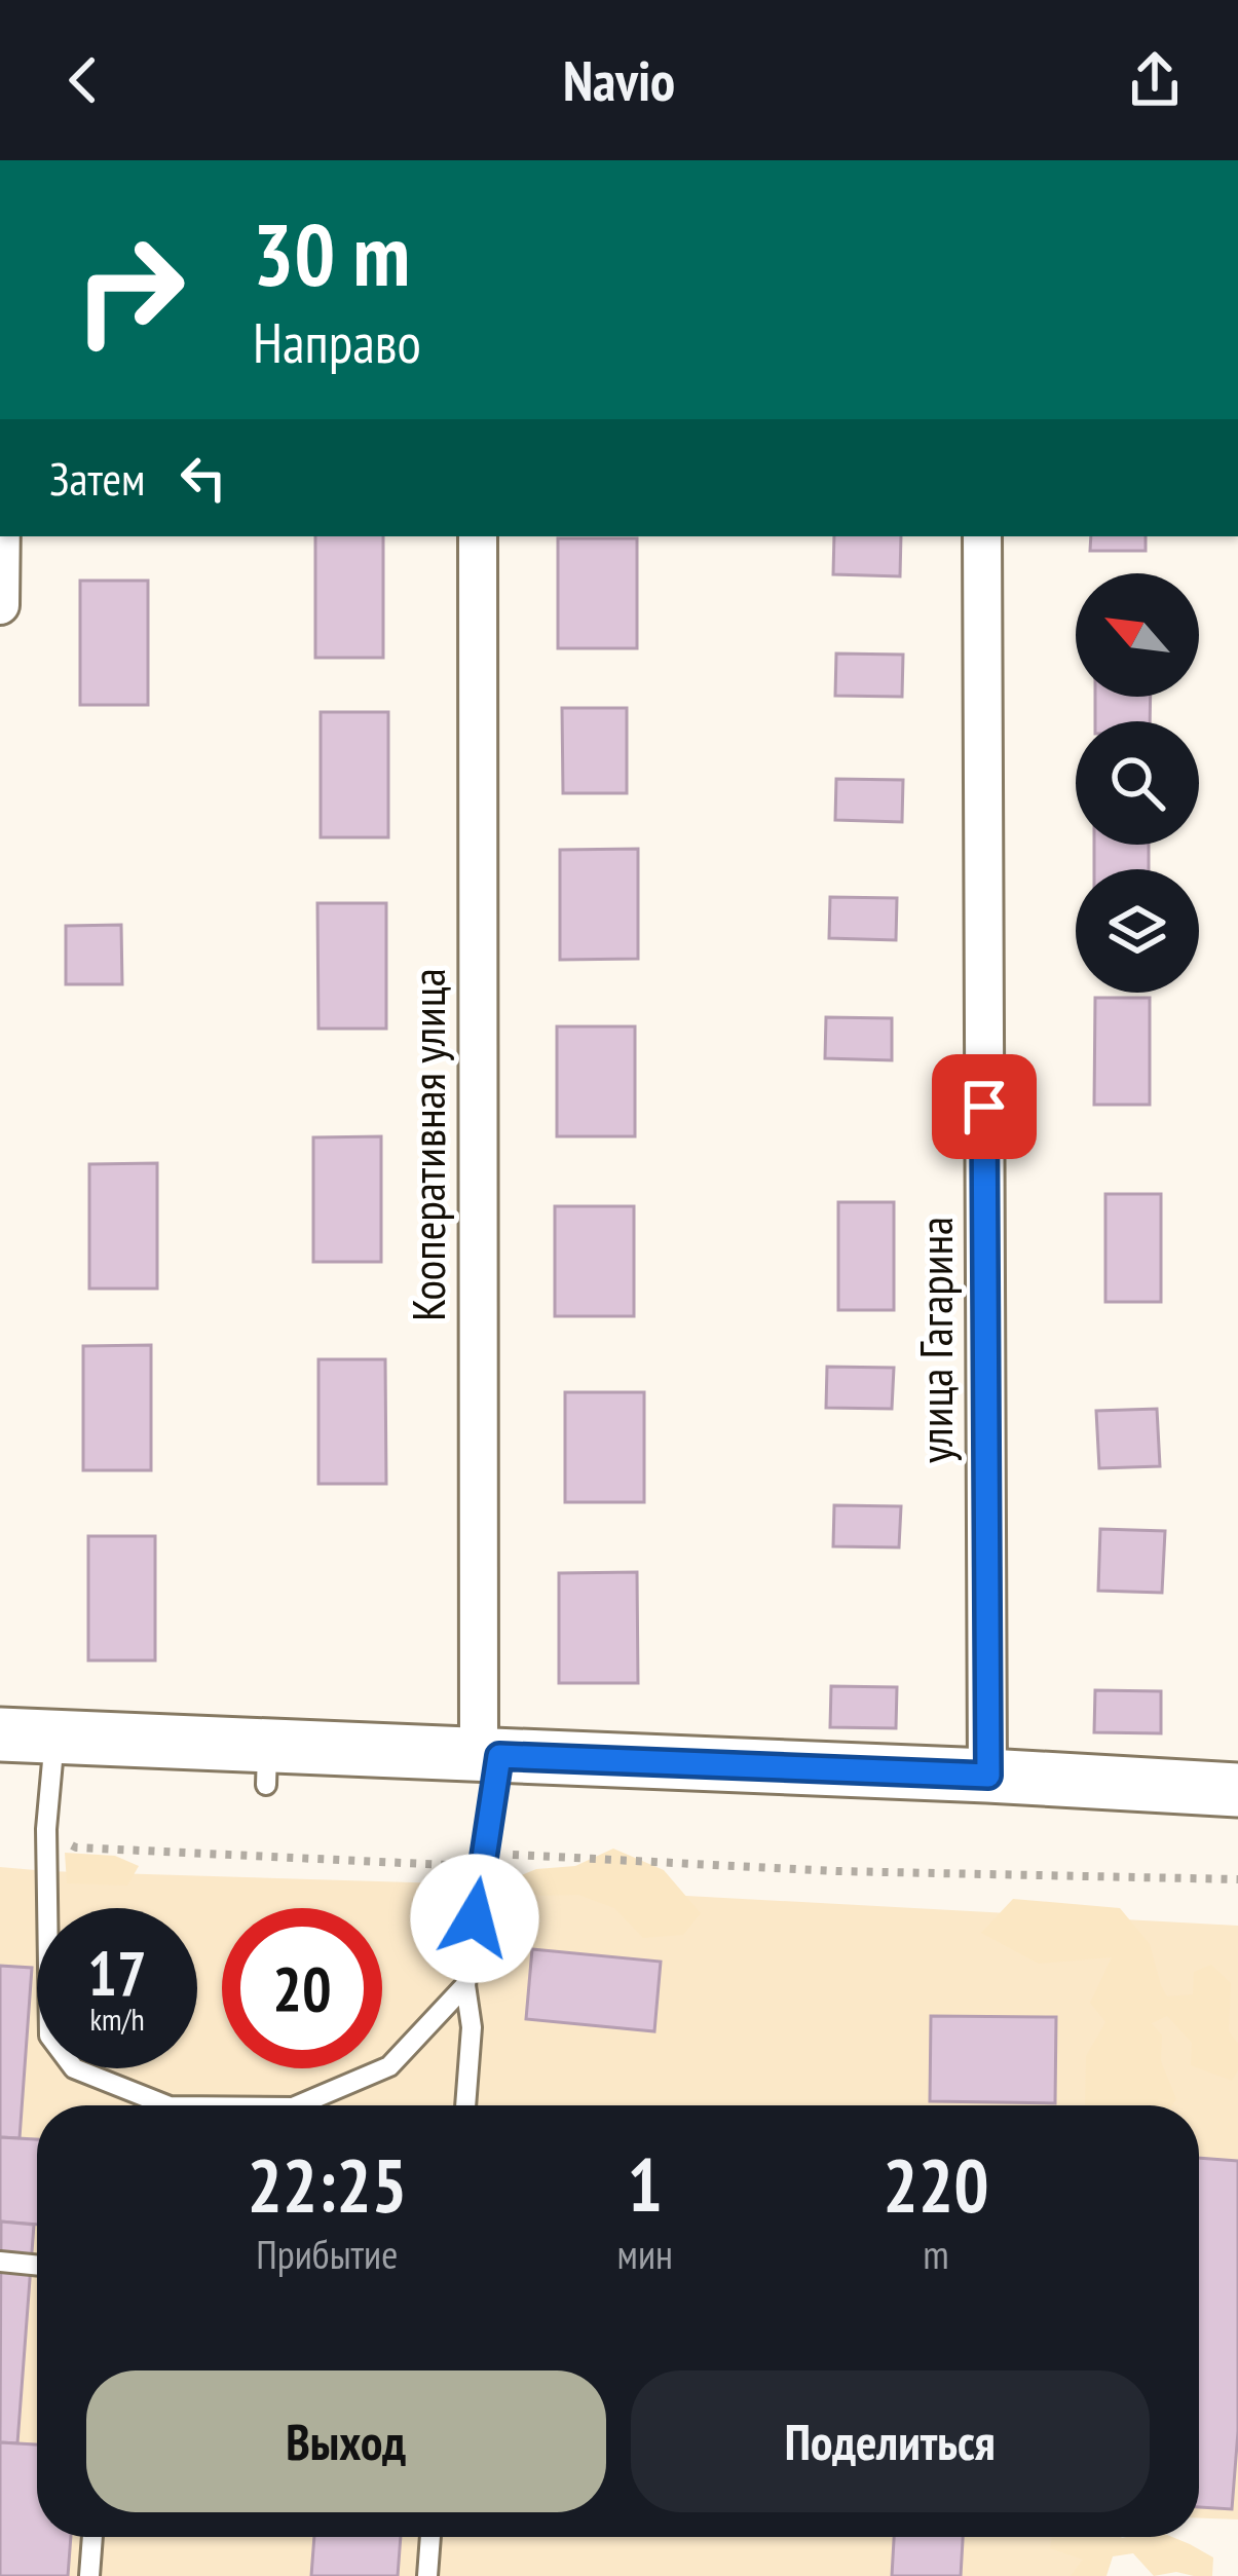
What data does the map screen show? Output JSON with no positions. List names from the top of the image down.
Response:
{
  "streets": {
    "street": ["Кооперативная улица", "улица Гагарина"]
  },
  "north": "top left",
  "page": {
    "header": "Navio",
    "turn": ["30 m", "Направо"],
    "then": "Затем",
    "speed": "17 km/h",
    "limit": "20",
    "eta": [
      "22:25",
      "Прибытие",
      "1",
      "мин",
      "220",
      "m"
    ],
    "buttons": ["Выход", "Поделиться"]
  }
}
